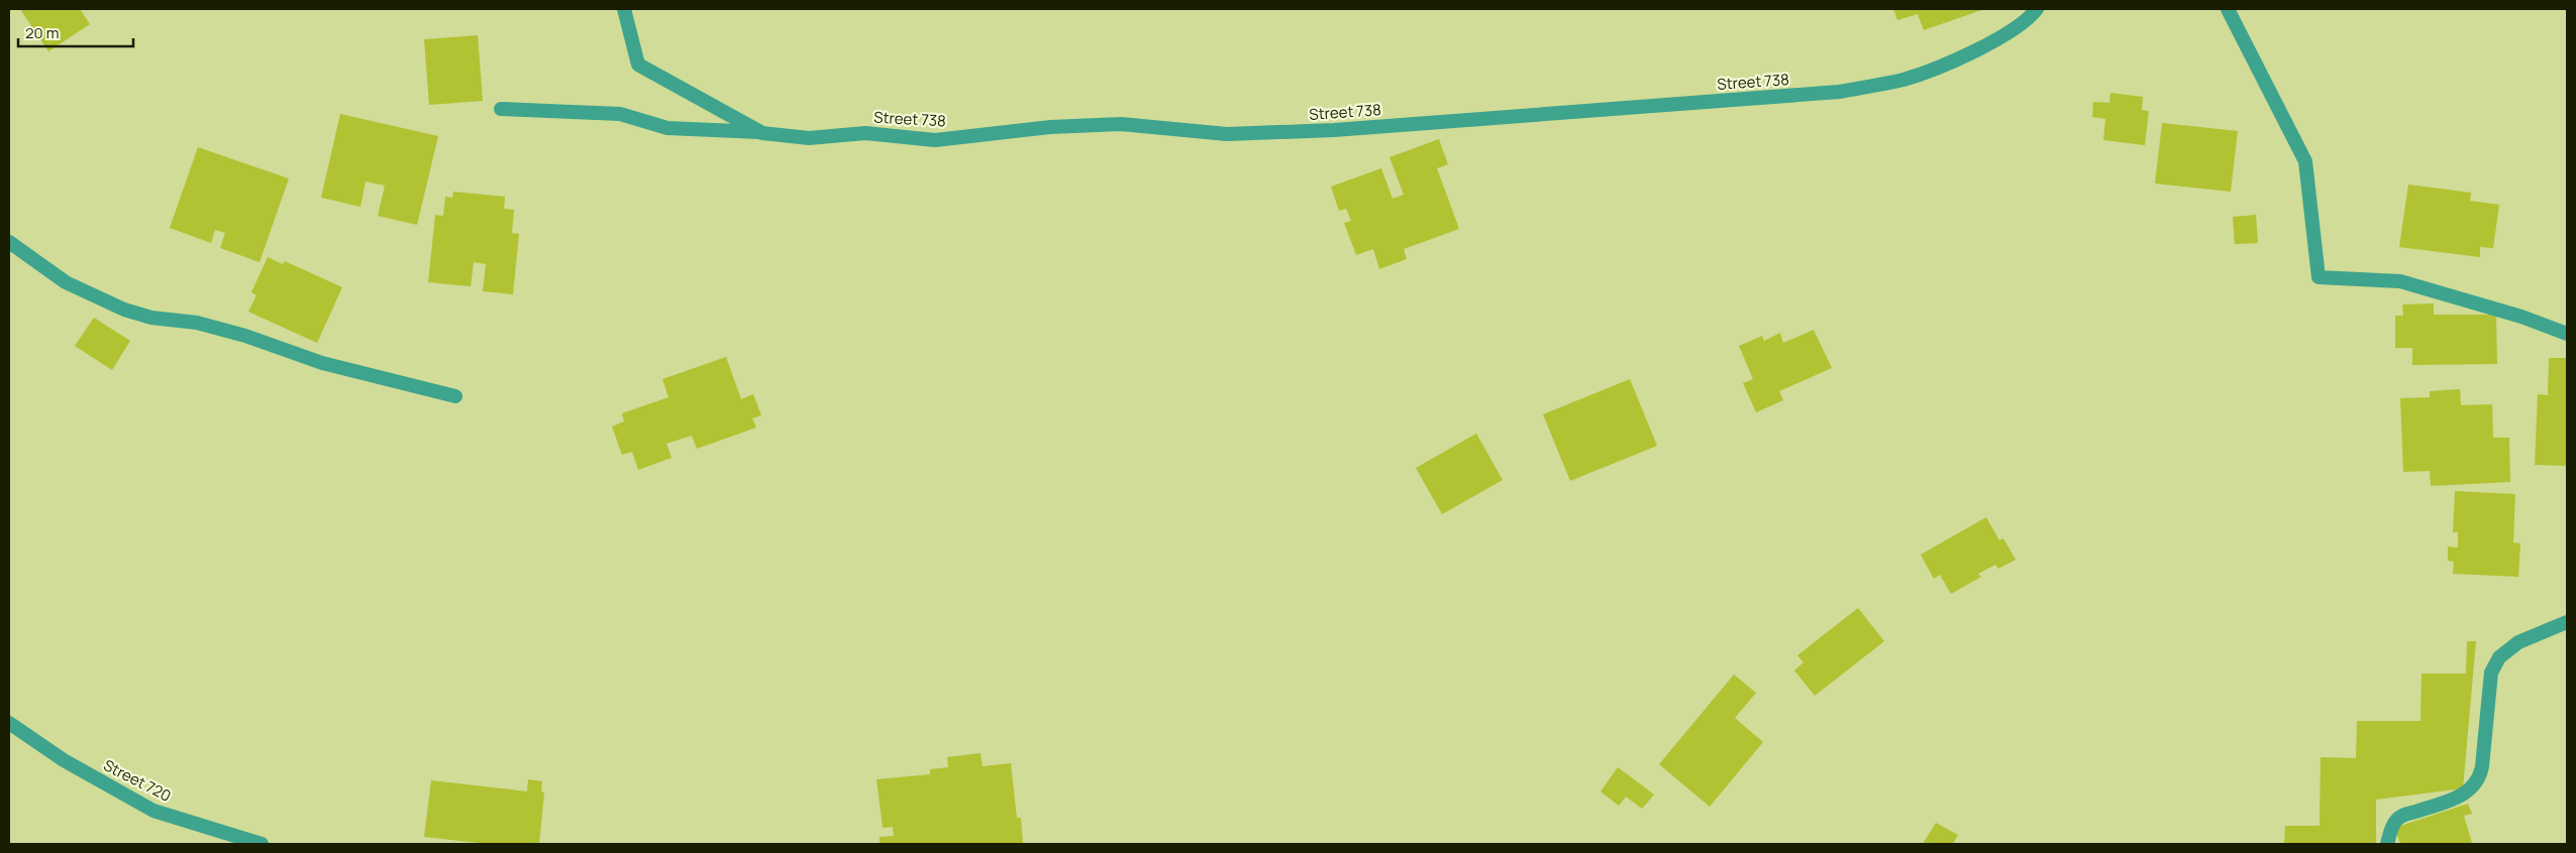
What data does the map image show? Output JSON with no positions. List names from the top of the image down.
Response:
{
  "streets": {
    "street": ["Street 738", "Street 720"]
  },
  "scale_bar": "20 m"
}
